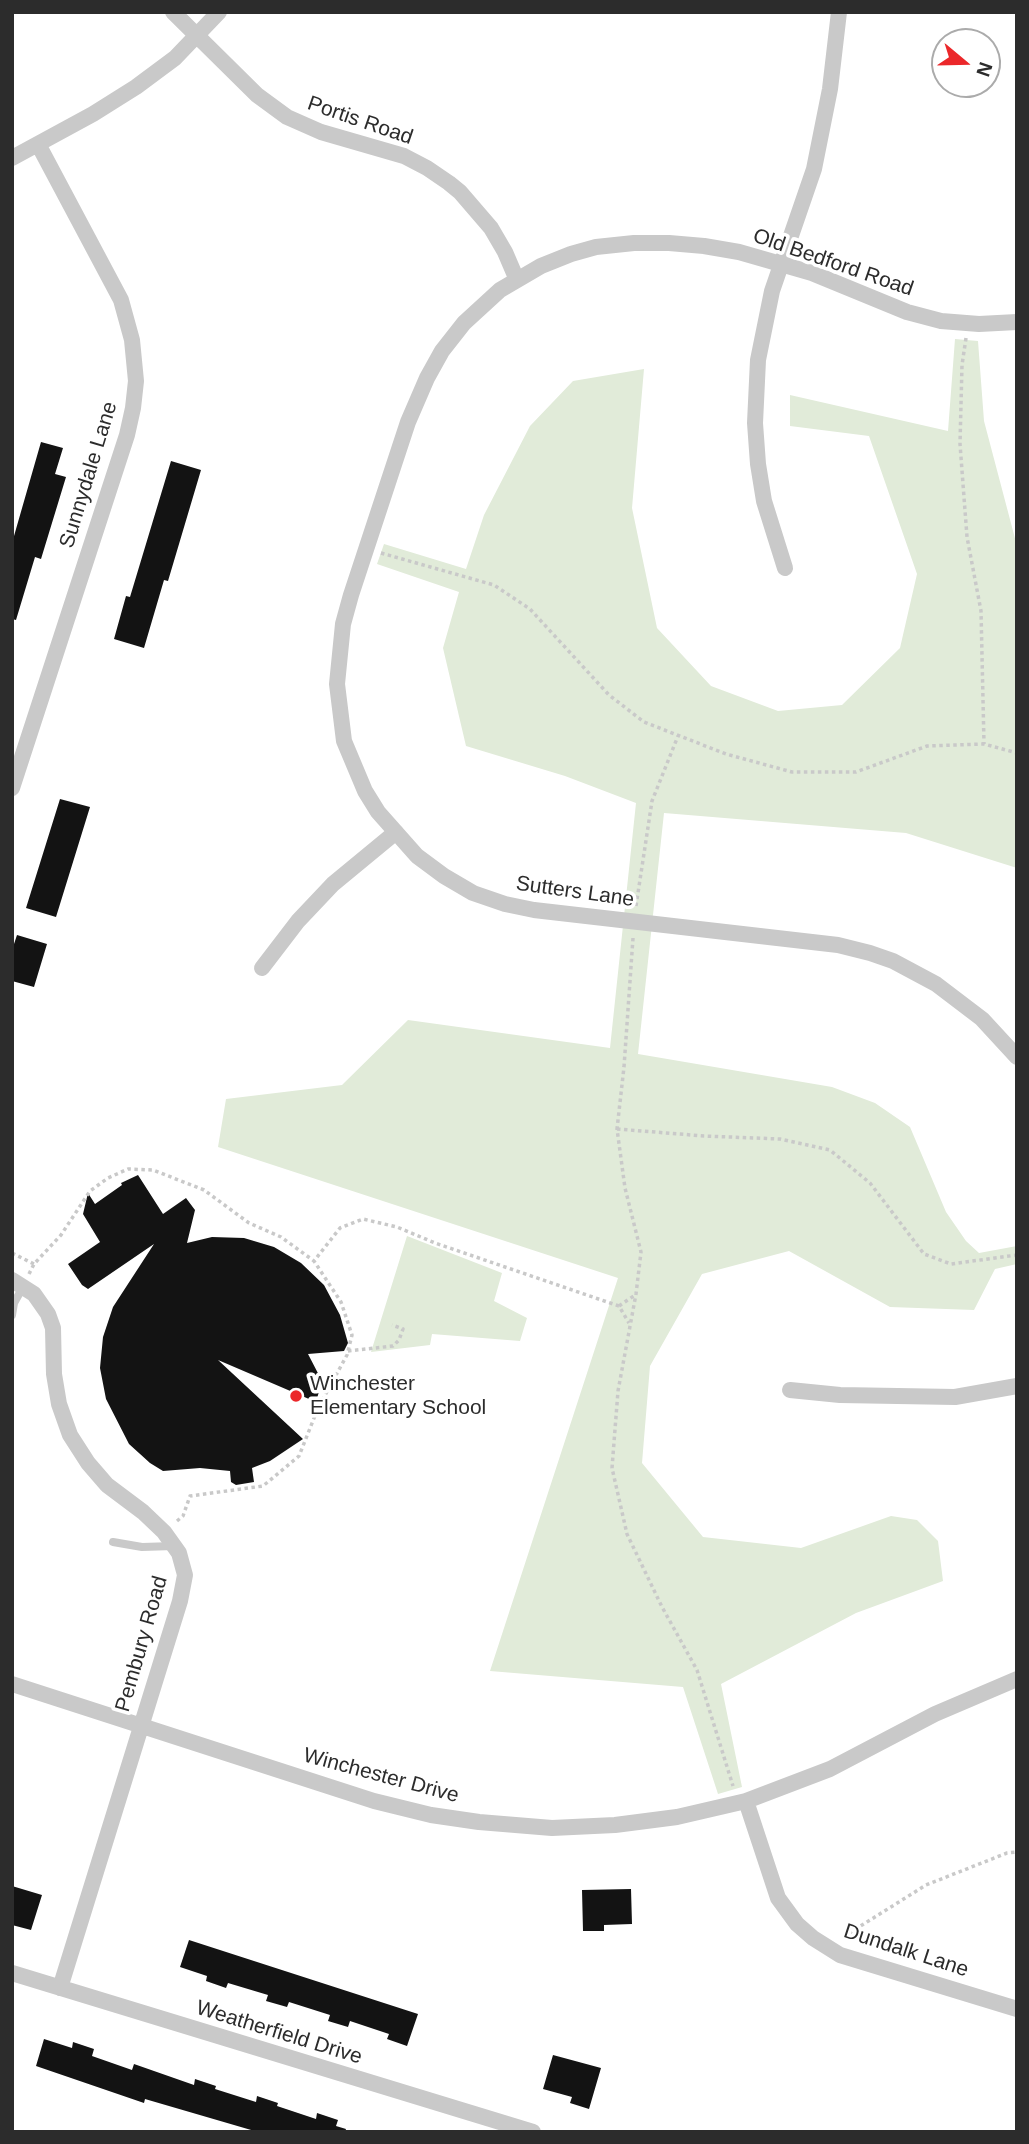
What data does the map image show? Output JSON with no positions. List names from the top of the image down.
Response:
{
  "streets": {
    "street": [
      "Portis Road",
      "Old Bedford Road",
      "Sunnydale Lane",
      "Sutters Lane",
      "Pembury Road",
      "Winchester Drive",
      "Dundalk Lane",
      "Weatherfield Drive"
    ]
  },
  "crossings": [
    ["Portis Road", "Old Bedford Road"],
    ["Portis Road", "Sutters Lane"],
    ["Old Bedford Road", "Sutters Lane"],
    ["Pembury Road", "Winchester Drive"],
    ["Pembury Road", "Weatherfield Drive"],
    ["Winchester Drive", "Dundalk Lane"]
  ],
  "places": ["Winchester Elementary School"],
  "north": "right"
}
